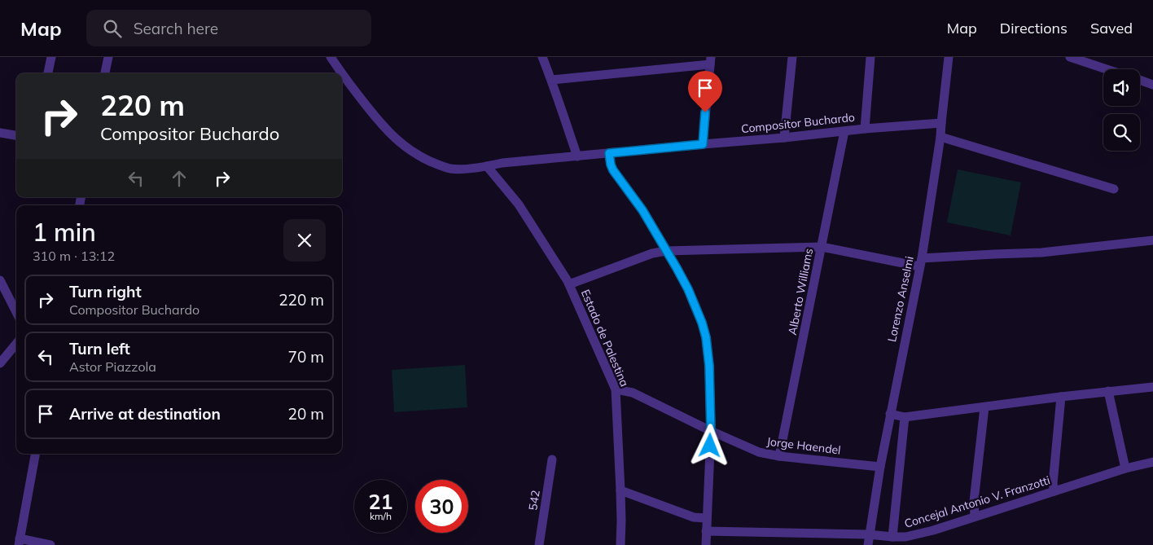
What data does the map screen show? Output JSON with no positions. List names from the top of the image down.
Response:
{
  "streets": {
    "street": [
      "Compositor Buchardo",
      "Alberto Williams",
      "Lorenzo Anselmi",
      "Estado de Palestina",
      "Jorge Haendel",
      "542",
      "Concejal Antonio V. Franzotti"
    ]
  },
  "crossings": [
    ["Compositor Buchardo", "Alberto Williams"],
    ["Compositor Buchardo", "Lorenzo Anselmi"],
    ["Compositor Buchardo", "Estado de Palestina"],
    ["Alberto Williams", "Jorge Haendel"],
    ["Lorenzo Anselmi", "Jorge Haendel"],
    ["Lorenzo Anselmi", "Concejal Antonio V. Franzotti"],
    ["Estado de Palestina", "Jorge Haendel"]
  ],
  "page": {
    "header": "Map",
    "search": "Search here",
    "nav": ["Map", "Directions", "Saved"],
    "turn": ["220 m", "Compositor Buchardo"],
    "heading": ["1 min", "310 m · 13:12"],
    "list": [
      {
        "name": "Turn right",
        "note": "Compositor Buchardo",
        "value": "220 m"
      },
      {
        "name": "Turn left",
        "note": "Astor Piazzola",
        "value": "70 m"
      },
      {
        "name": "Arrive at destination",
        "value": "20 m"
      }
    ],
    "speed": "21 km/h",
    "limit": "30"
  }
}
